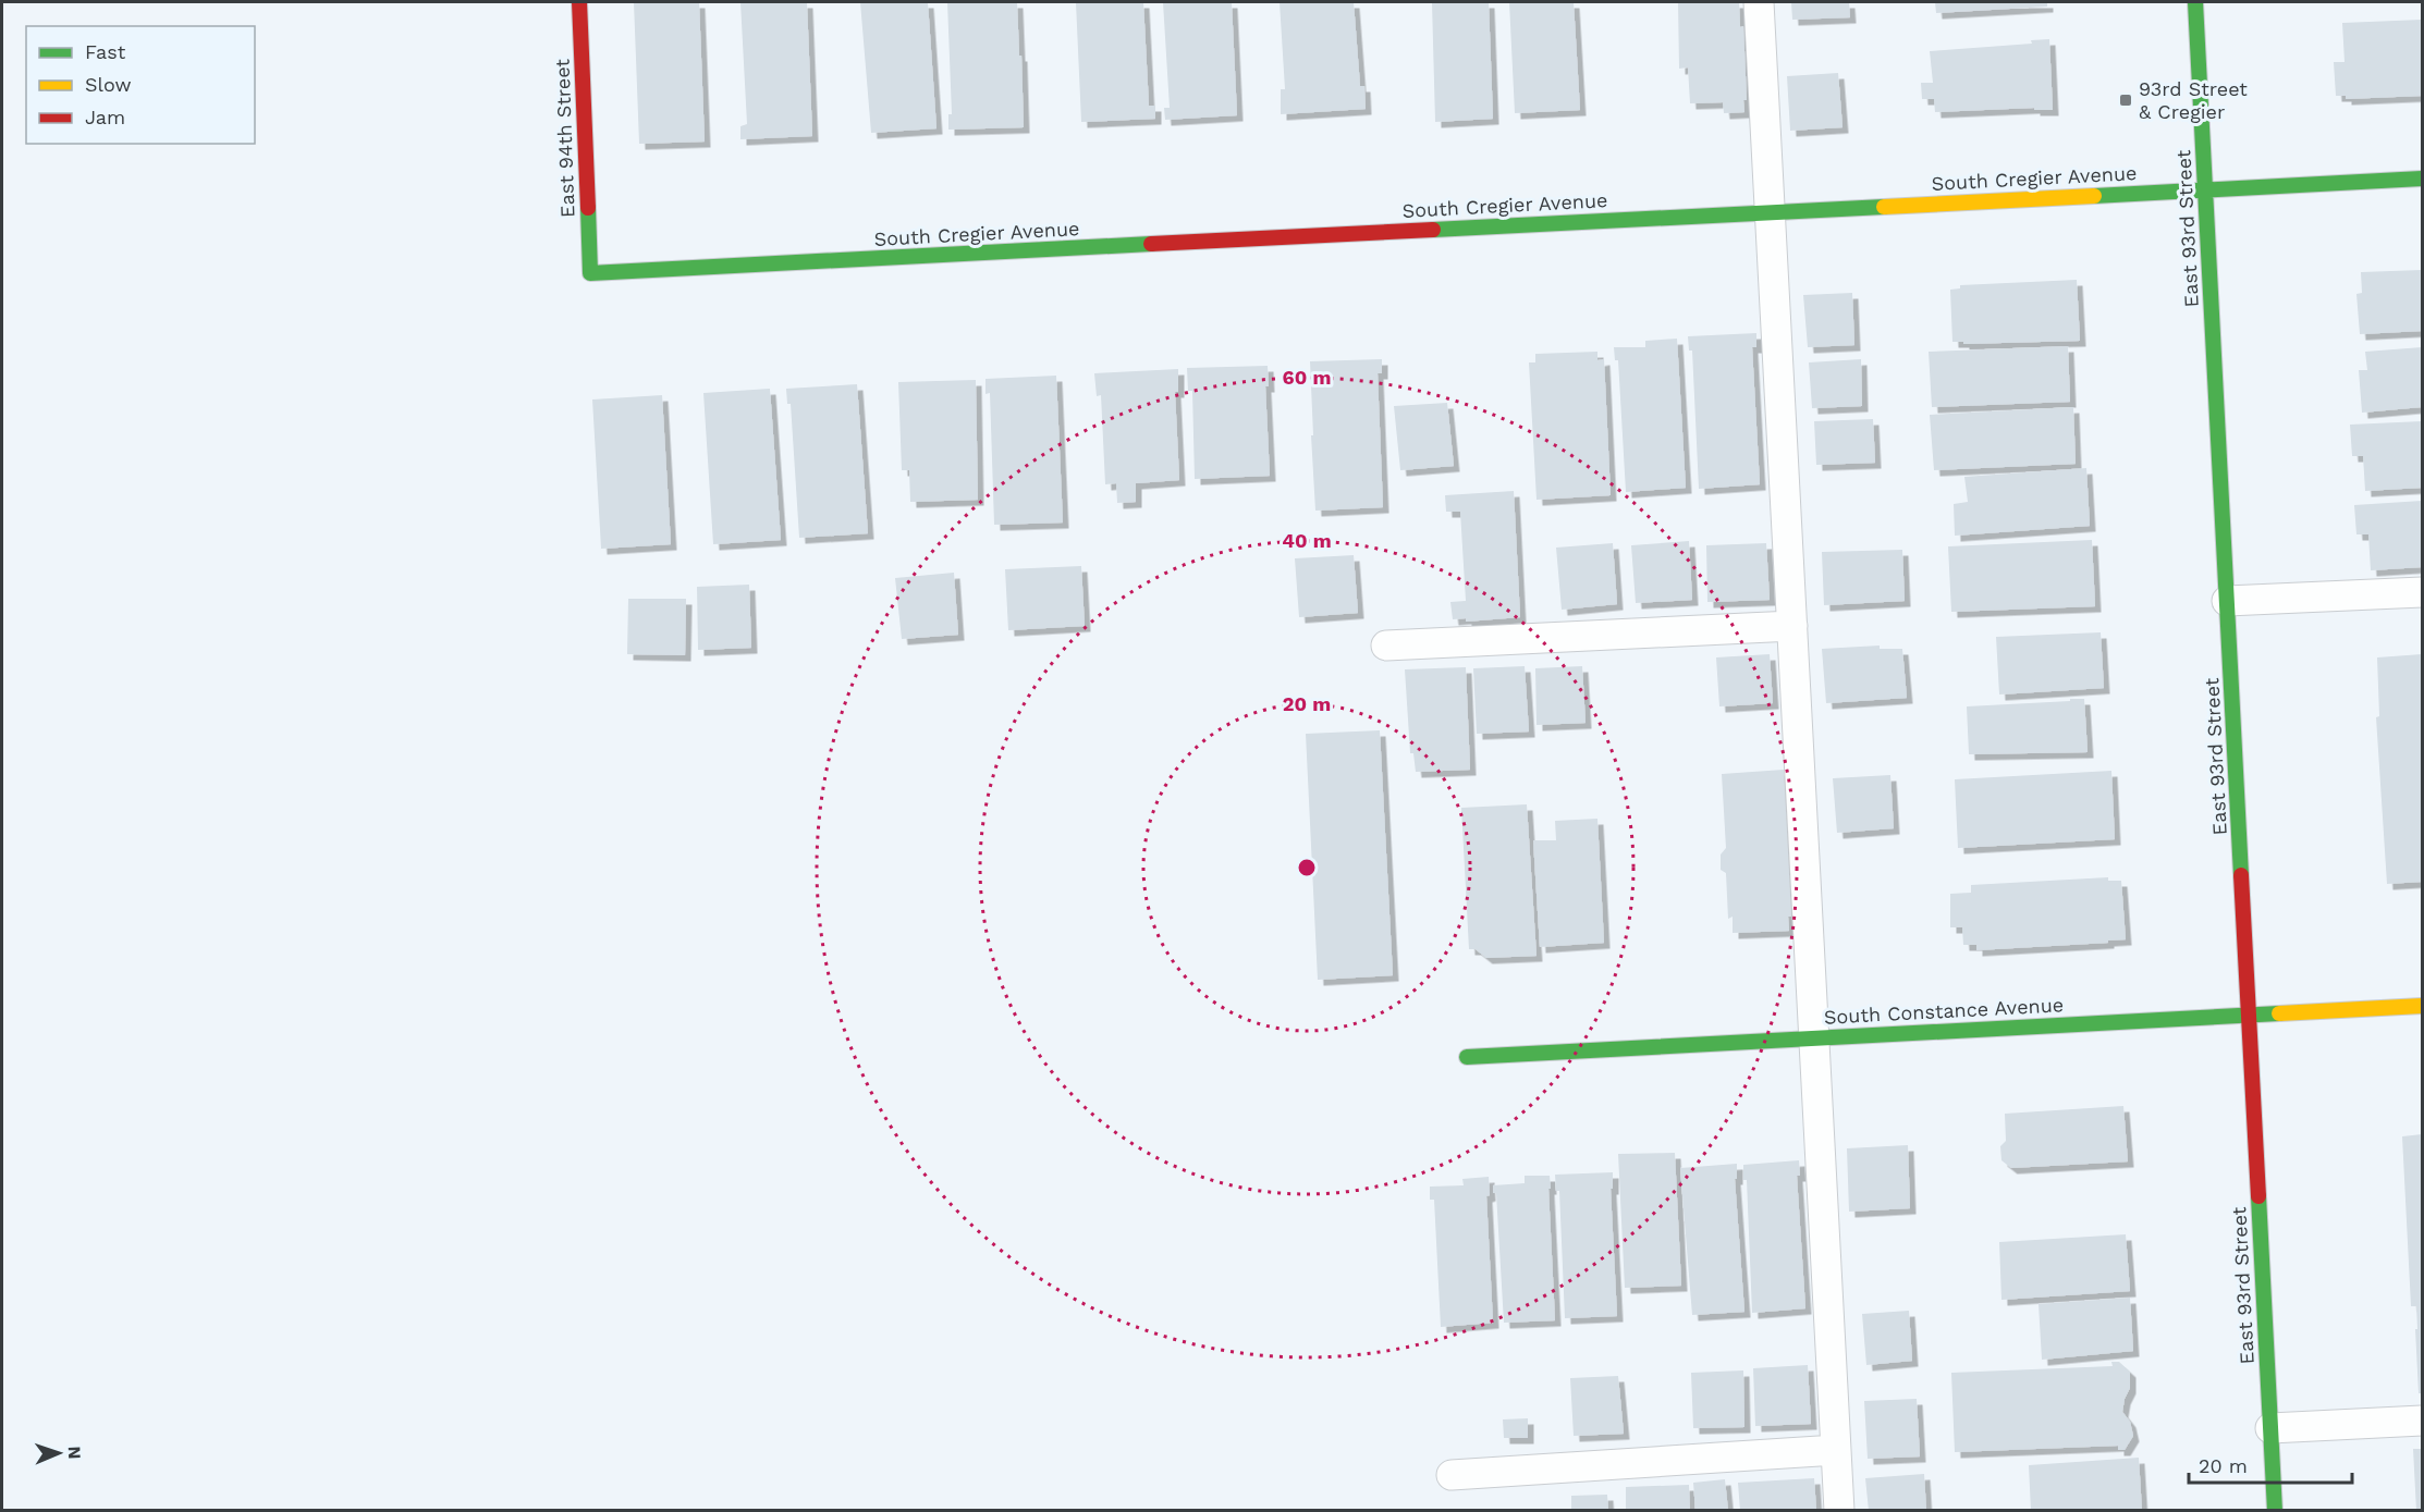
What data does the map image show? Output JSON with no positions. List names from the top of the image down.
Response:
{
  "streets": {
    "street": [
      "East 94th Street",
      "South Cregier Avenue",
      "East 93rd Street",
      "South Constance Avenue"
    ]
  },
  "crossings": [
    ["East 94th Street", "South Cregier Avenue"],
    ["South Cregier Avenue", "East 93rd Street"],
    ["East 93rd Street", "South Constance Avenue"]
  ],
  "places": {
    "transit": ["93rd Street & Cregier"]
  },
  "legend": ["Fast", "Slow", "Jam"],
  "scale_bar": "20 m",
  "north": "right",
  "rings": ["60 m", "40 m", "20 m"]
}
